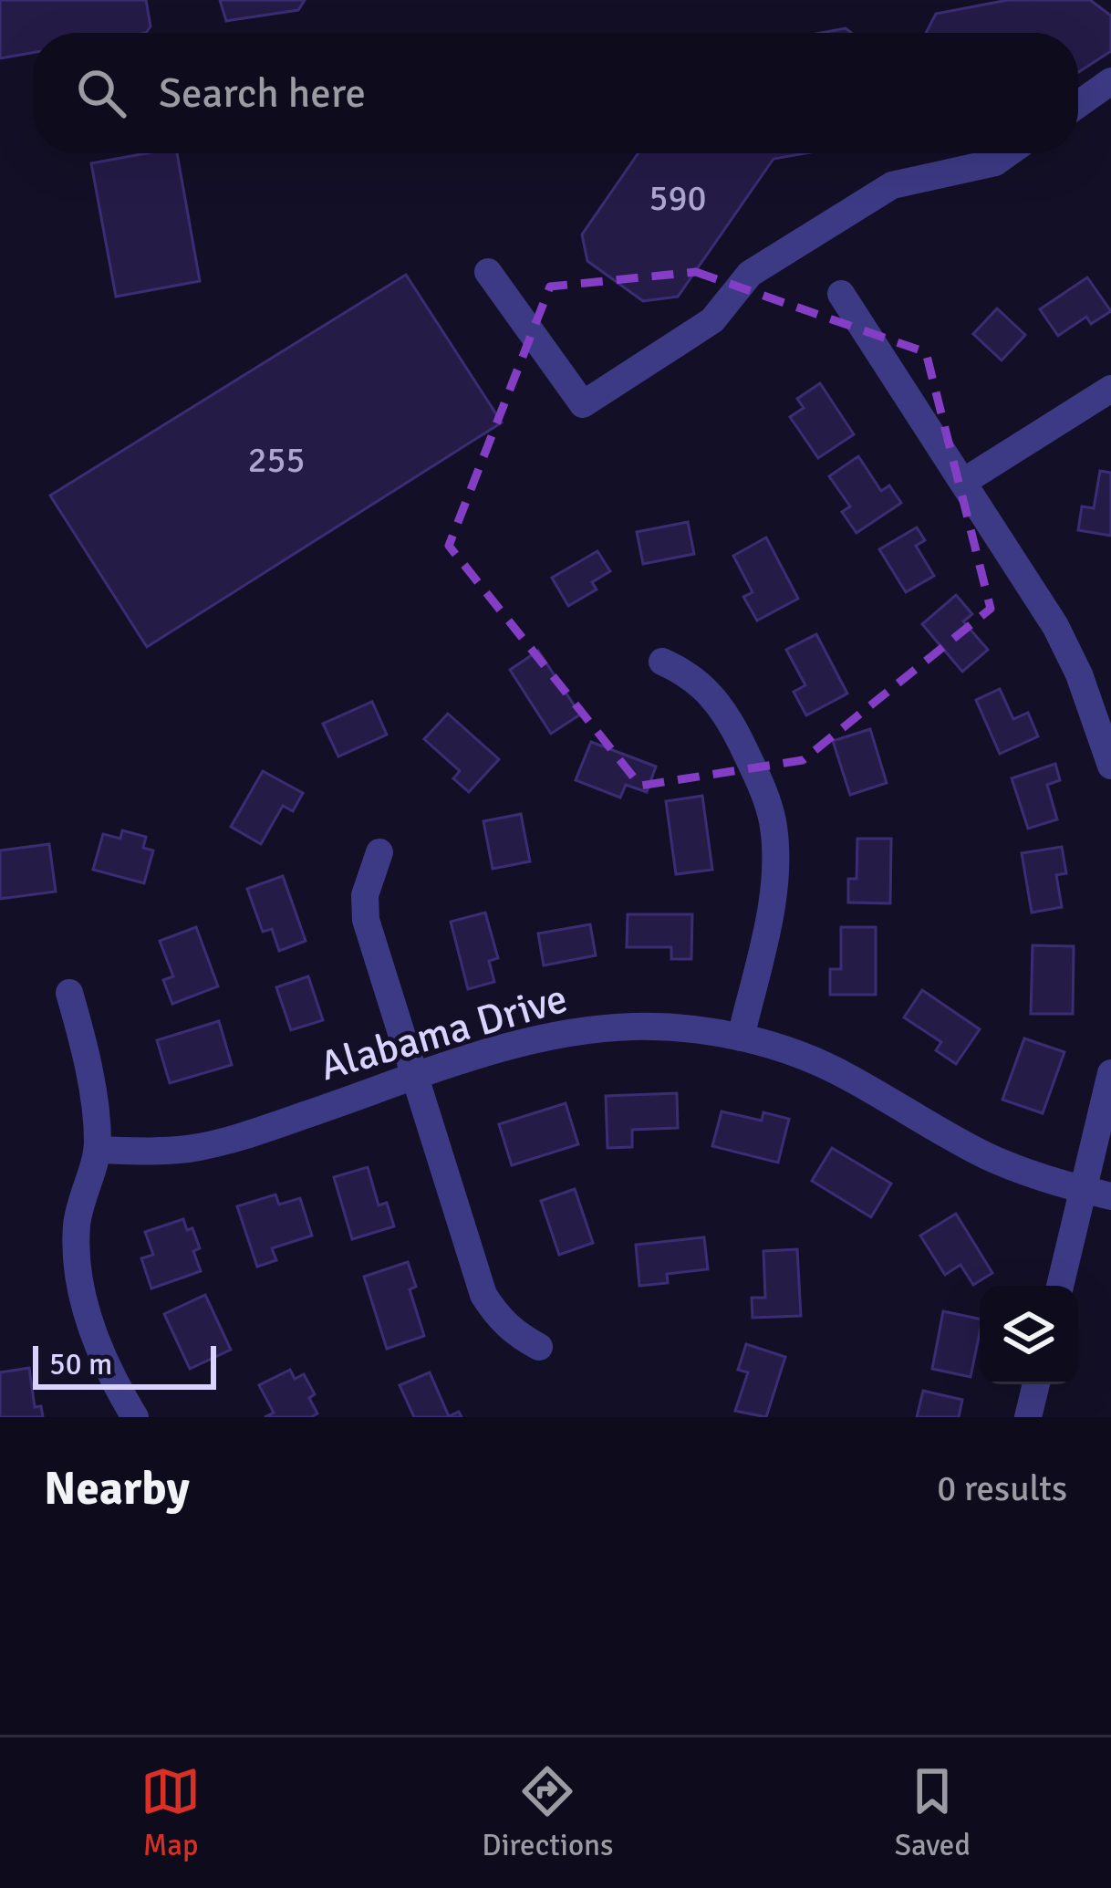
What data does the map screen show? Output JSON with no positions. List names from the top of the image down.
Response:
{
  "streets": {
    "street": ["Alabama Drive"]
  },
  "house_numbers": ["590", "255"],
  "scale_bar": "50 m",
  "page": {
    "search": "Search here",
    "scale": "50 m",
    "heading": ["Nearby", "0 results"],
    "nav": ["Map", "Directions", "Saved"]
  }
}
